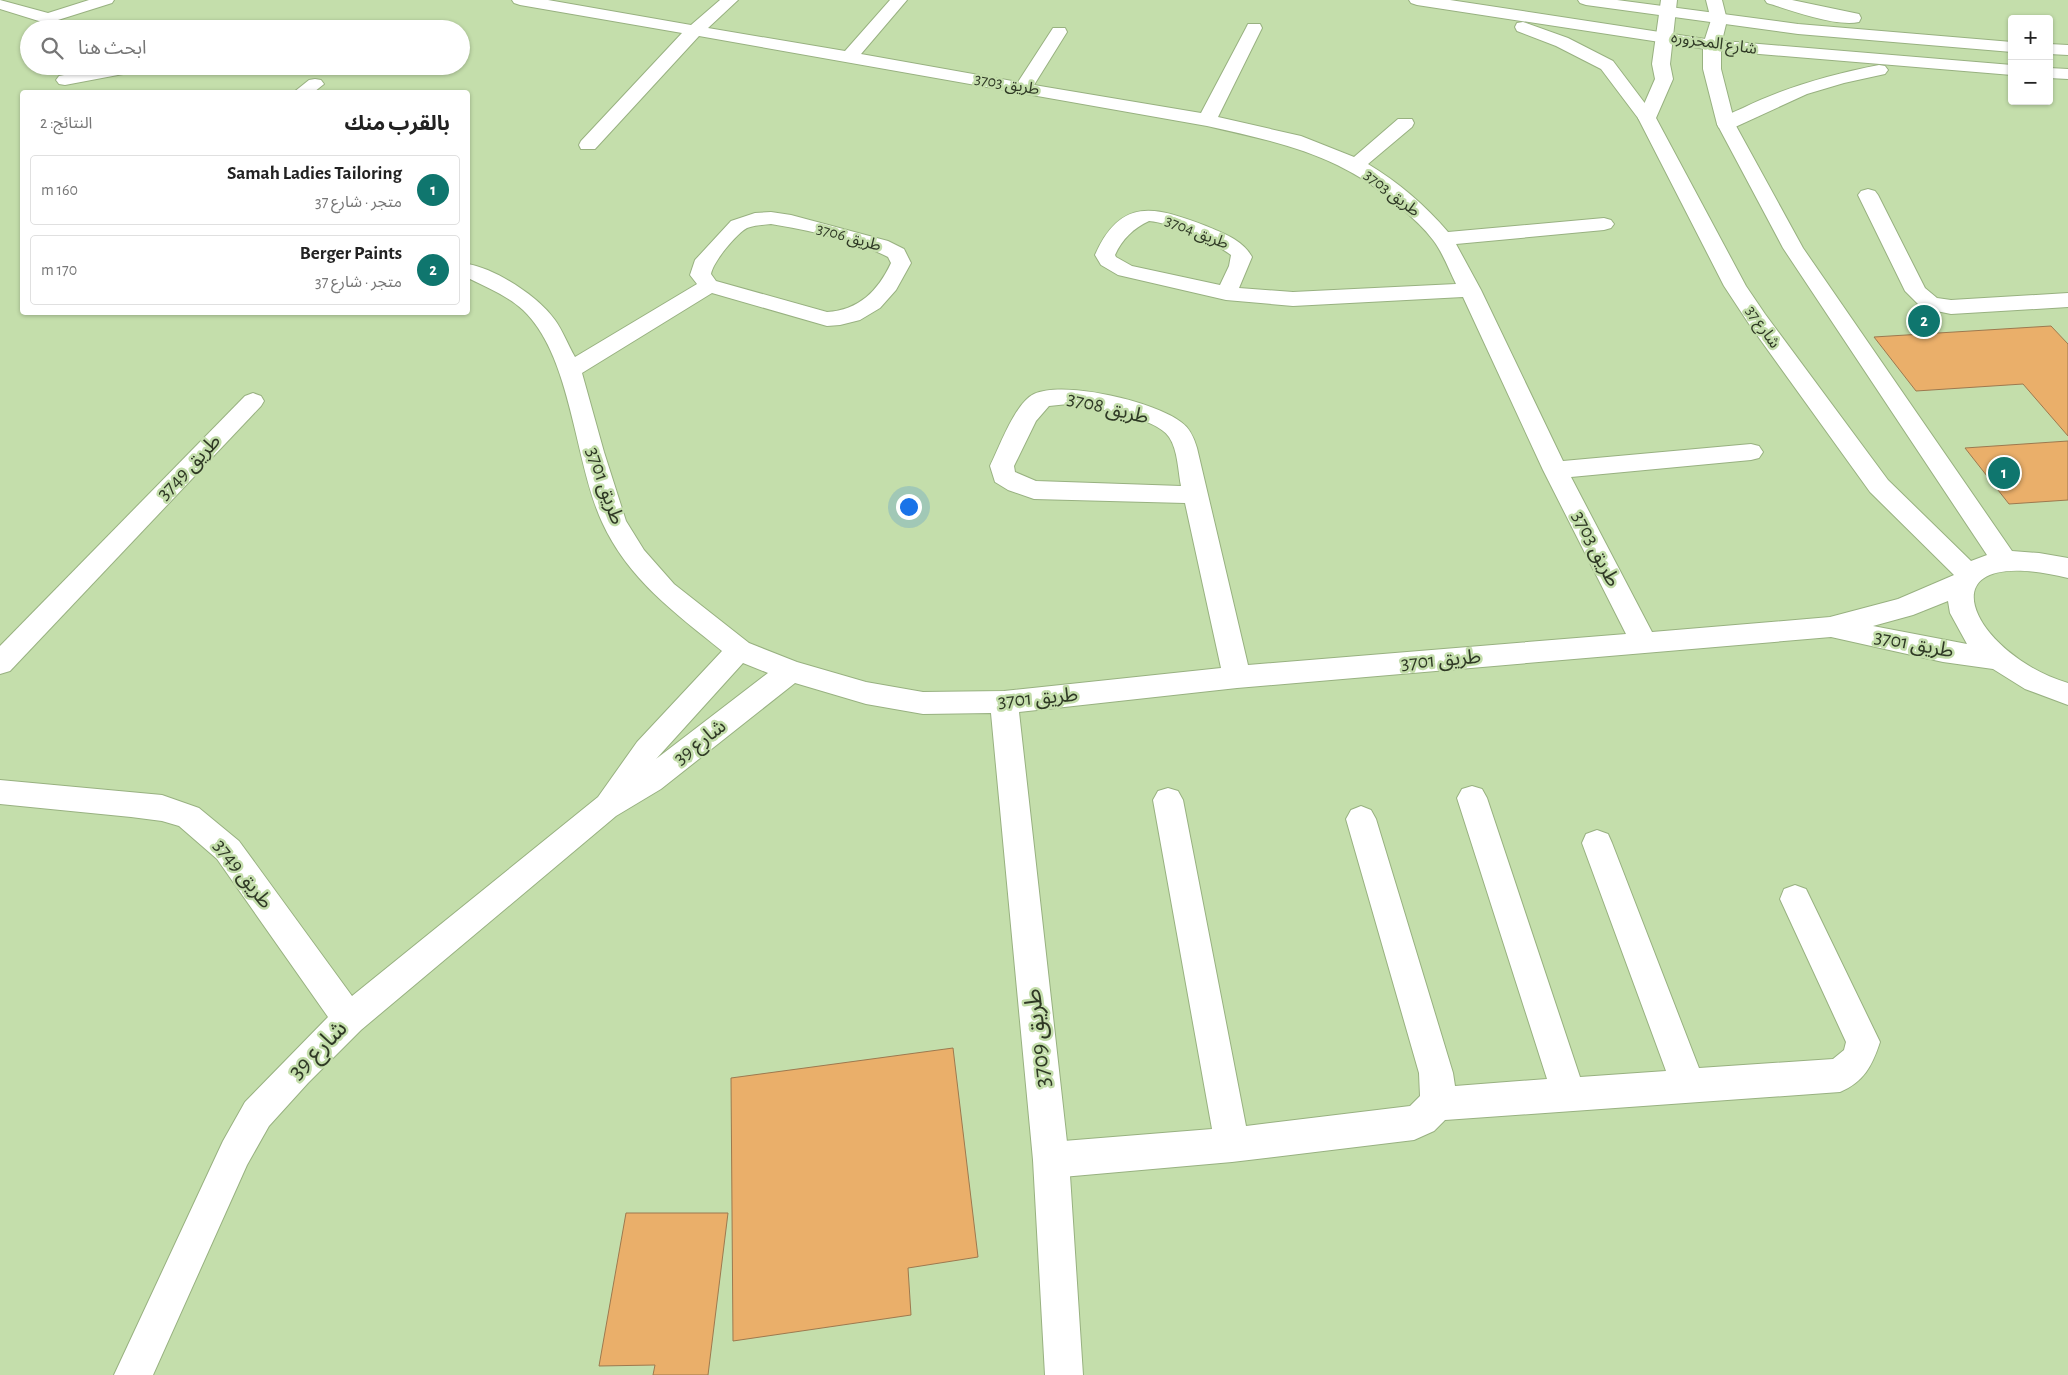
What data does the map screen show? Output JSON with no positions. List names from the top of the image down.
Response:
{
  "streets": {
    "street": [
      "شارع المحزوره",
      "طريق 3703",
      "طريق 3704",
      "طريق 3706",
      "شارع 37",
      "طريق 3708",
      "طريق 3749",
      "طريق 3701",
      "شارع 39",
      "طريق 3709"
    ]
  },
  "crossings": [
    ["شارع المحزوره", "شارع 37"],
    ["طريق 3703", "طريق 3704"],
    ["طريق 3703", "طريق 3701"],
    ["شارع 37", "طريق 3701"],
    ["طريق 3708", "طريق 3701"],
    ["طريق 3749", "شارع 39"],
    ["طريق 3701", "شارع 39"],
    ["طريق 3701", "طريق 3709"]
  ],
  "page": {
    "map_buttons": ["+", "−"],
    "search": "ابحث هنا",
    "heading": ["بالقرب منك", "النتائج: 2"],
    "list": [
      {
        "mark": "1",
        "name": "Samah Ladies Tailoring",
        "note": "متجر · شارع 37",
        "value": "160 m"
      },
      {
        "mark": "2",
        "name": "Berger Paints",
        "note": "متجر · شارع 37",
        "value": "170 m"
      }
    ],
    "pins": ["2", "1"]
  }
}
